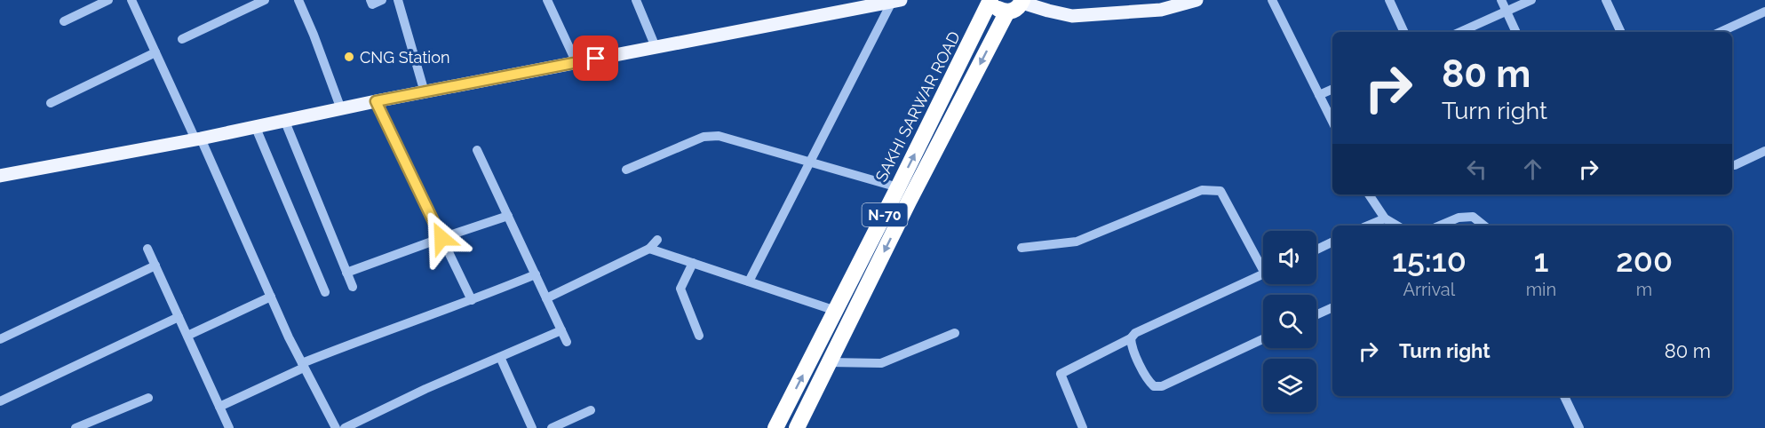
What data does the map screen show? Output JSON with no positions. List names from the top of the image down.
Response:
{
  "streets": {
    "highway": ["SAKHI SARWAR ROAD", "N-70"]
  },
  "crossings": [
    ["SAKHI SARWAR ROAD", "N-70"]
  ],
  "places": ["CNG Station"],
  "page": {
    "turn": ["80 m", "Turn right"],
    "eta": [
      "15:10",
      "Arrival",
      "1",
      "min",
      "200",
      "m"
    ],
    "list": [
      {
        "name": "Turn right",
        "value": "80 m"
      }
    ]
  }
}
